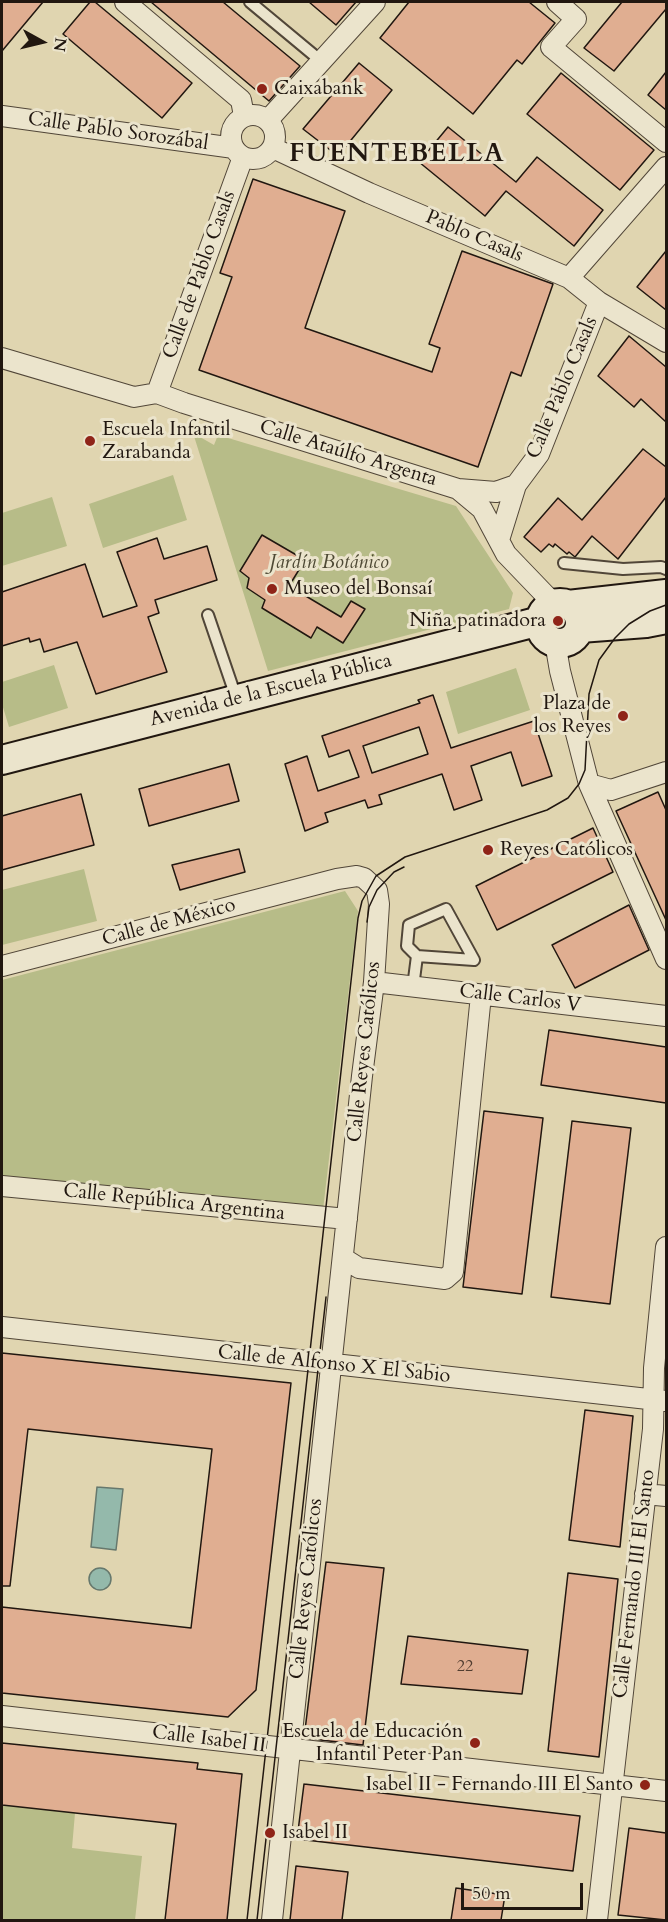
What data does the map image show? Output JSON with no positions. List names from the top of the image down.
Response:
{
  "streets": {
    "street": [
      "Calle Pablo Sorozábal",
      "Pablo Casals",
      "Calle de Pablo Casals",
      "Calle Pablo Casals",
      "Calle Ataúlfo Argenta",
      "Avenida de la Escuela Pública",
      "Calle de México",
      "Calle Carlos V",
      "Calle Reyes Católicos",
      "Calle República Argentina",
      "Calle de Alfonso X El Sabio",
      "Calle Fernando III El Santo",
      "Calle Isabel II"
    ]
  },
  "crossings": [
    ["Calle Pablo Sorozábal", "Pablo Casals"],
    ["Calle Pablo Sorozábal", "Calle de Pablo Casals"],
    ["Pablo Casals", "Calle de Pablo Casals"],
    ["Pablo Casals", "Calle Pablo Casals"],
    ["Calle de Pablo Casals", "Calle Ataúlfo Argenta"],
    ["Calle Pablo Casals", "Calle Ataúlfo Argenta"],
    ["Calle de México", "Calle Reyes Católicos"],
    ["Calle Carlos V", "Calle Reyes Católicos"],
    ["Calle Reyes Católicos", "Calle República Argentina"],
    ["Calle Reyes Católicos", "Calle de Alfonso X El Sabio"],
    ["Calle Reyes Católicos", "Calle Isabel II"],
    ["Calle de Alfonso X El Sabio", "Calle Fernando III El Santo"],
    ["Calle Fernando III El Santo", "Calle Isabel II"]
  ],
  "districts": ["FUENTEBELLA"],
  "parks": ["Jardín Botánico"],
  "places": [
    "Caixabank",
    "Escuela Infantil Zarabanda",
    "Museo del Bonsaí",
    "Niña patinadora",
    "Plaza de los Reyes",
    "Reyes Católicos",
    "Escuela de Educación Infantil Peter Pan",
    "Isabel II - Fernando III El Santo",
    "Isabel II"
  ],
  "house_numbers": ["22"],
  "scale_bar": "50 m",
  "north": "right"
}
